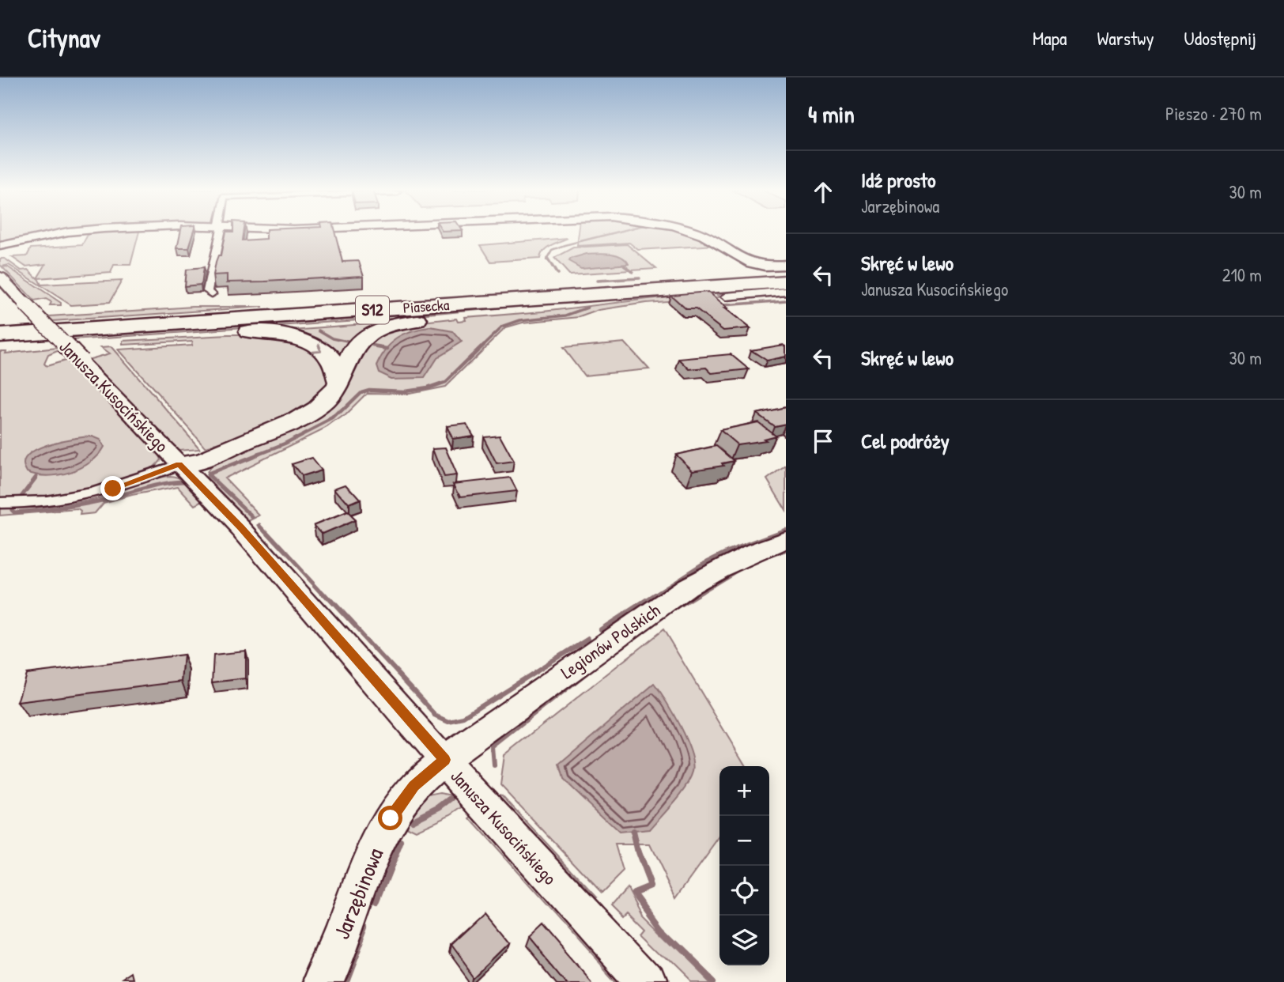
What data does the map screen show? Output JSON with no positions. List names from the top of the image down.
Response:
{
  "streets": {
    "highway": ["Piasecka", "S12"],
    "street": ["Janusza Kusocińskiego", "Legionów Polskich", "Jarzębinowa"]
  },
  "crossings": [
    ["Janusza Kusocińskiego", "Legionów Polskich"],
    ["Janusza Kusocińskiego", "Jarzębinowa"],
    ["Legionów Polskich", "Jarzębinowa"]
  ],
  "page": {
    "header": "Citynav",
    "nav": ["Mapa", "Warstwy", "Udostępnij"],
    "heading": ["4 min", "Pieszo · 270 m"],
    "list": [
      ["Idź prosto", "Jarzębinowa", "30 m"],
      ["Skręć w lewo", "Janusza Kusocińskiego", "210 m"],
      ["Skręć w lewo", "30 m"],
      "Cel podróży"
    ],
    "map_buttons": ["+", "−"]
  }
}
